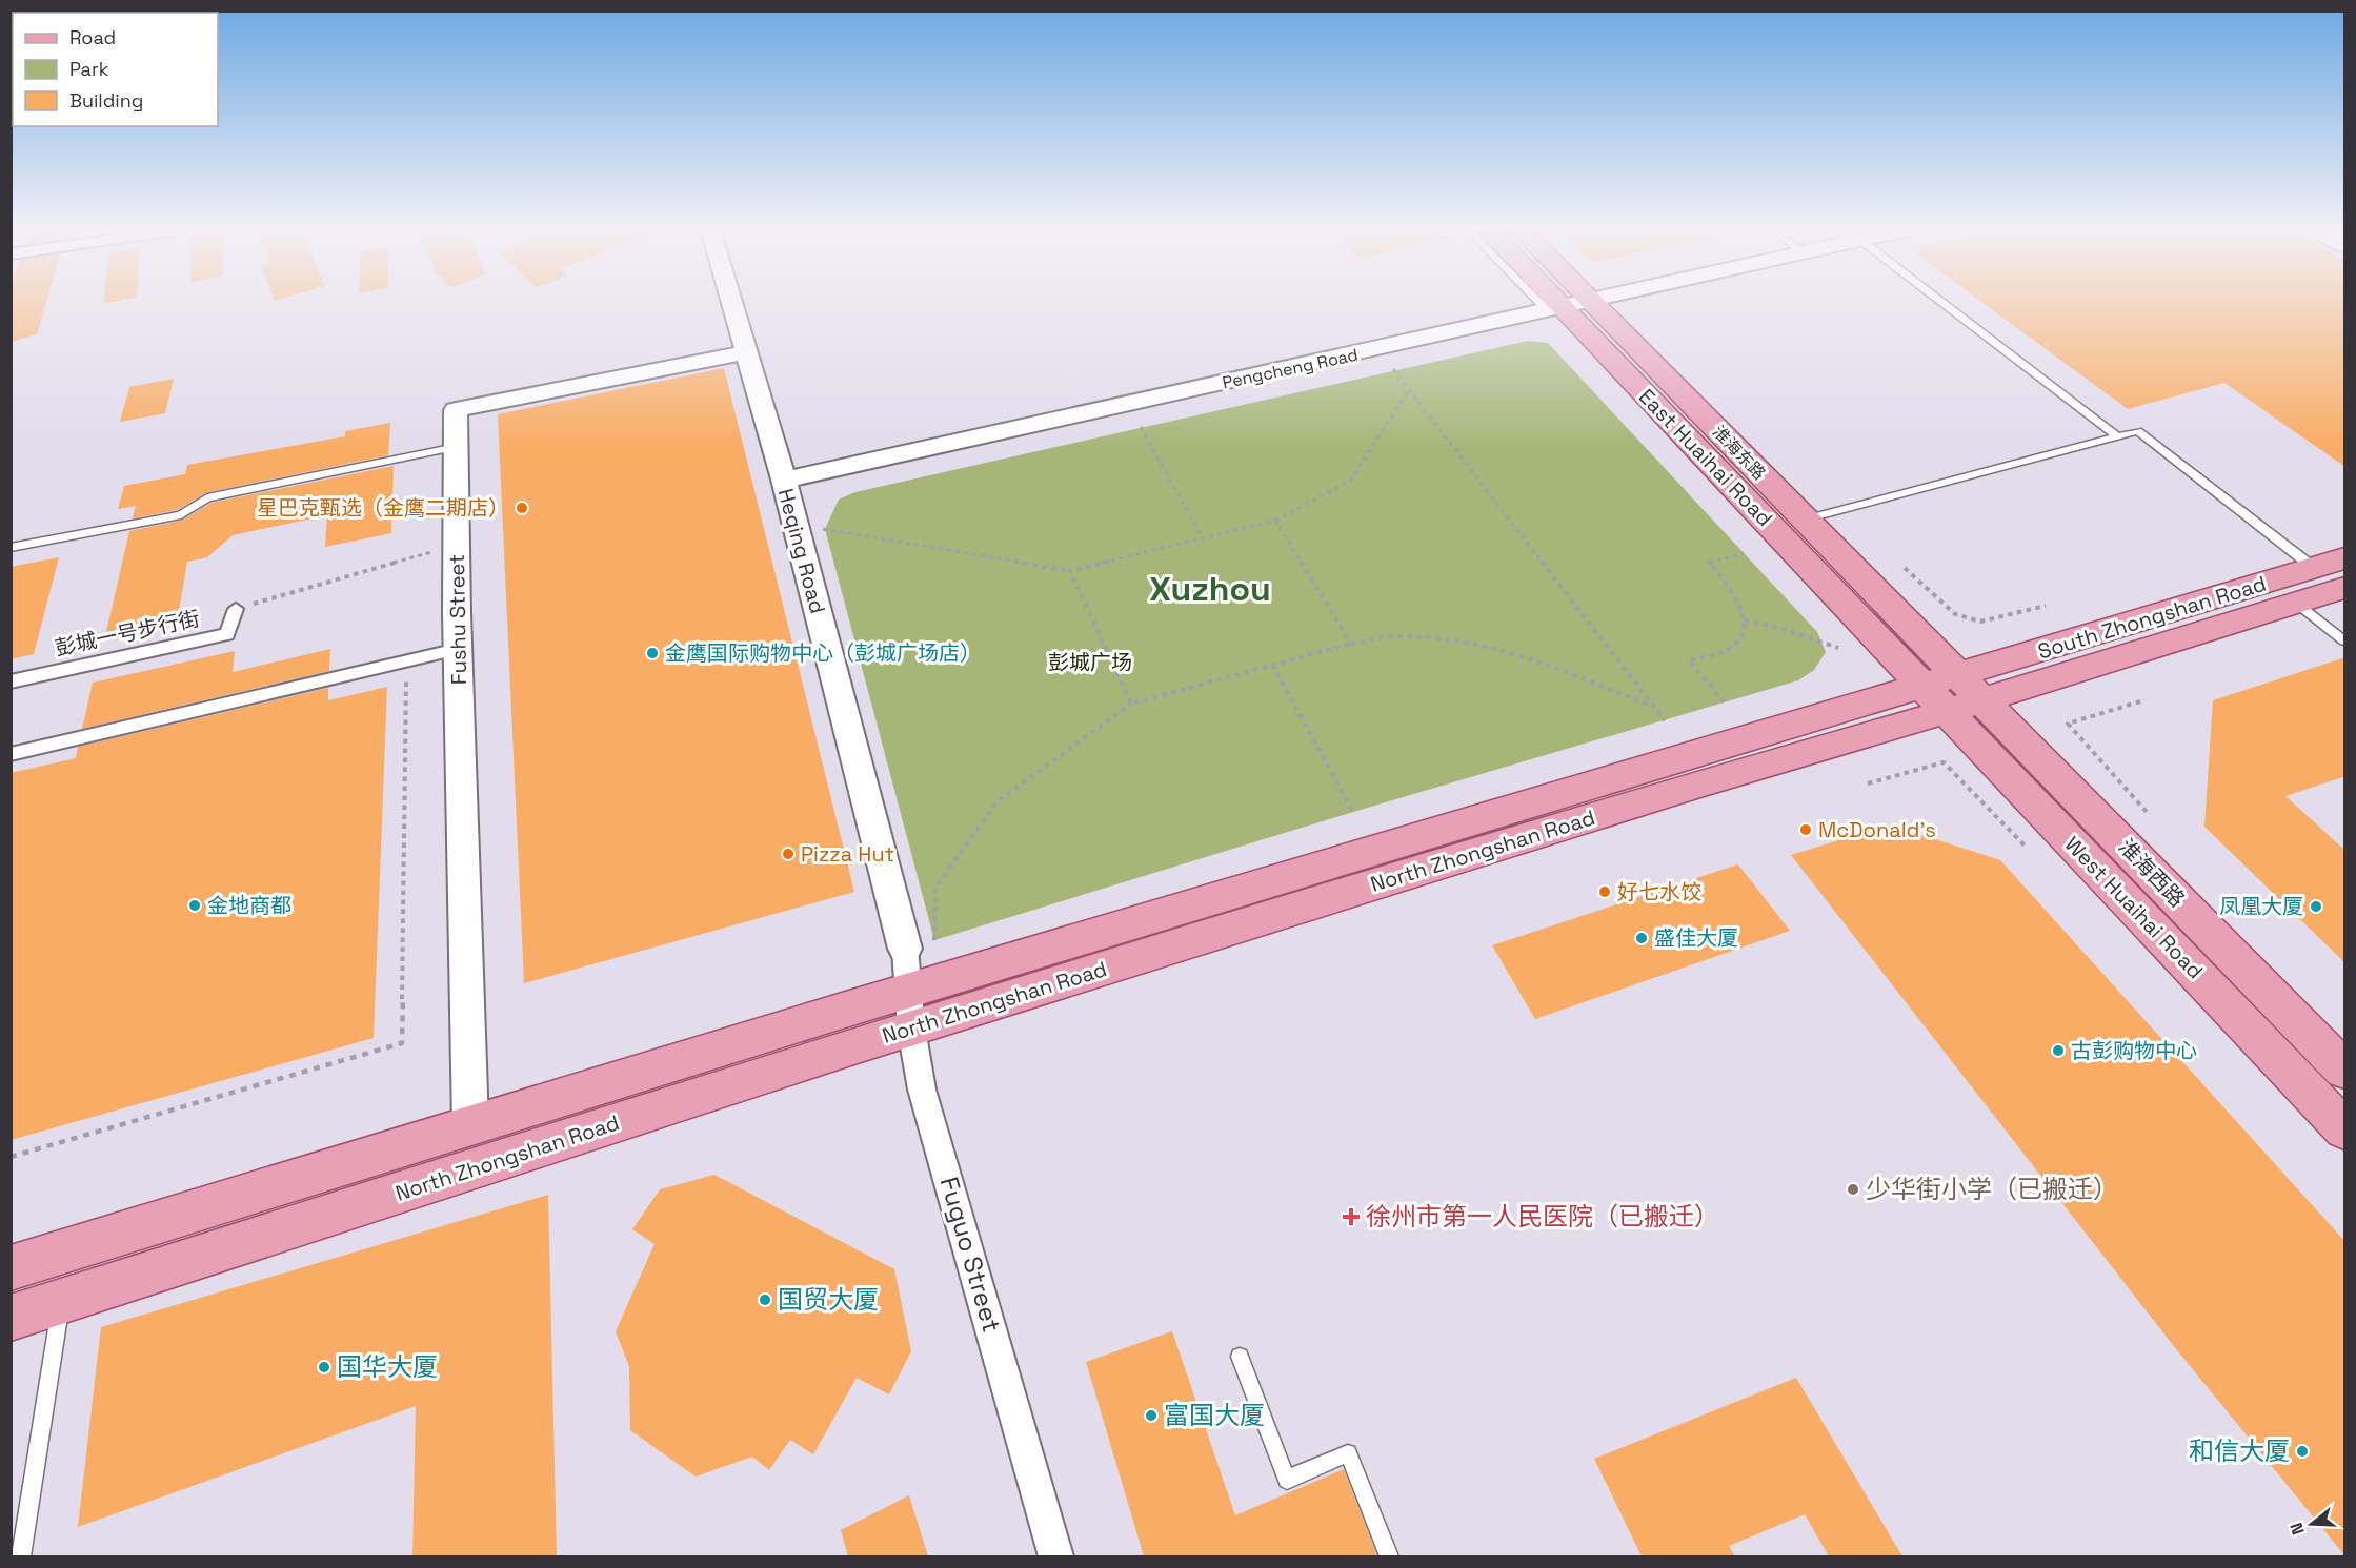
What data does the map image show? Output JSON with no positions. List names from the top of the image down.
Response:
{
  "streets": {
    "main road": [
      "淮海东路",
      "East Huaihai Road",
      "South Zhongshan Road",
      "North Zhongshan Road",
      "淮海西路",
      "West Huaihai Road"
    ],
    "street": [
      "Pengcheng Road",
      "Heqing Road",
      "Fushu Street",
      "彭城一号步行街",
      "Fuguo Street"
    ]
  },
  "crossings": [
    ["Pengcheng Road", "East Huaihai Road"],
    ["Pengcheng Road", "Heqing Road"],
    ["淮海东路", "South Zhongshan Road"],
    ["淮海东路", "North Zhongshan Road"],
    ["淮海东路", "淮海西路"],
    ["East Huaihai Road", "North Zhongshan Road"],
    ["East Huaihai Road", "West Huaihai Road"],
    ["Heqing Road", "Fushu Street"],
    ["Heqing Road", "Fuguo Street"],
    ["South Zhongshan Road", "North Zhongshan Road"],
    ["South Zhongshan Road", "淮海西路"],
    ["Fushu Street", "North Zhongshan Road"],
    ["North Zhongshan Road", "淮海西路"],
    ["North Zhongshan Road", "West Huaihai Road"],
    ["North Zhongshan Road", "Fuguo Street"]
  ],
  "districts": ["Xuzhou"],
  "parks": ["彭城广场"],
  "places": {
    "other": [
      "星巴克甄选（金鹰二期店）",
      "金鹰国际购物中心（彭城广场店）",
      "McDonald's",
      "Pizza Hut",
      "好七水饺",
      "金地商都",
      "凤凰大厦",
      "盛佳大厦",
      "古彭购物中心",
      "少华街小学（已搬迁）",
      "国贸大厦",
      "国华大厦",
      "富国大厦",
      "和信大厦"
    ],
    "health": ["徐州市第一人民医院（已搬迁）"]
  },
  "legend": ["Road", "Park", "Building"],
  "north": "left"
}
